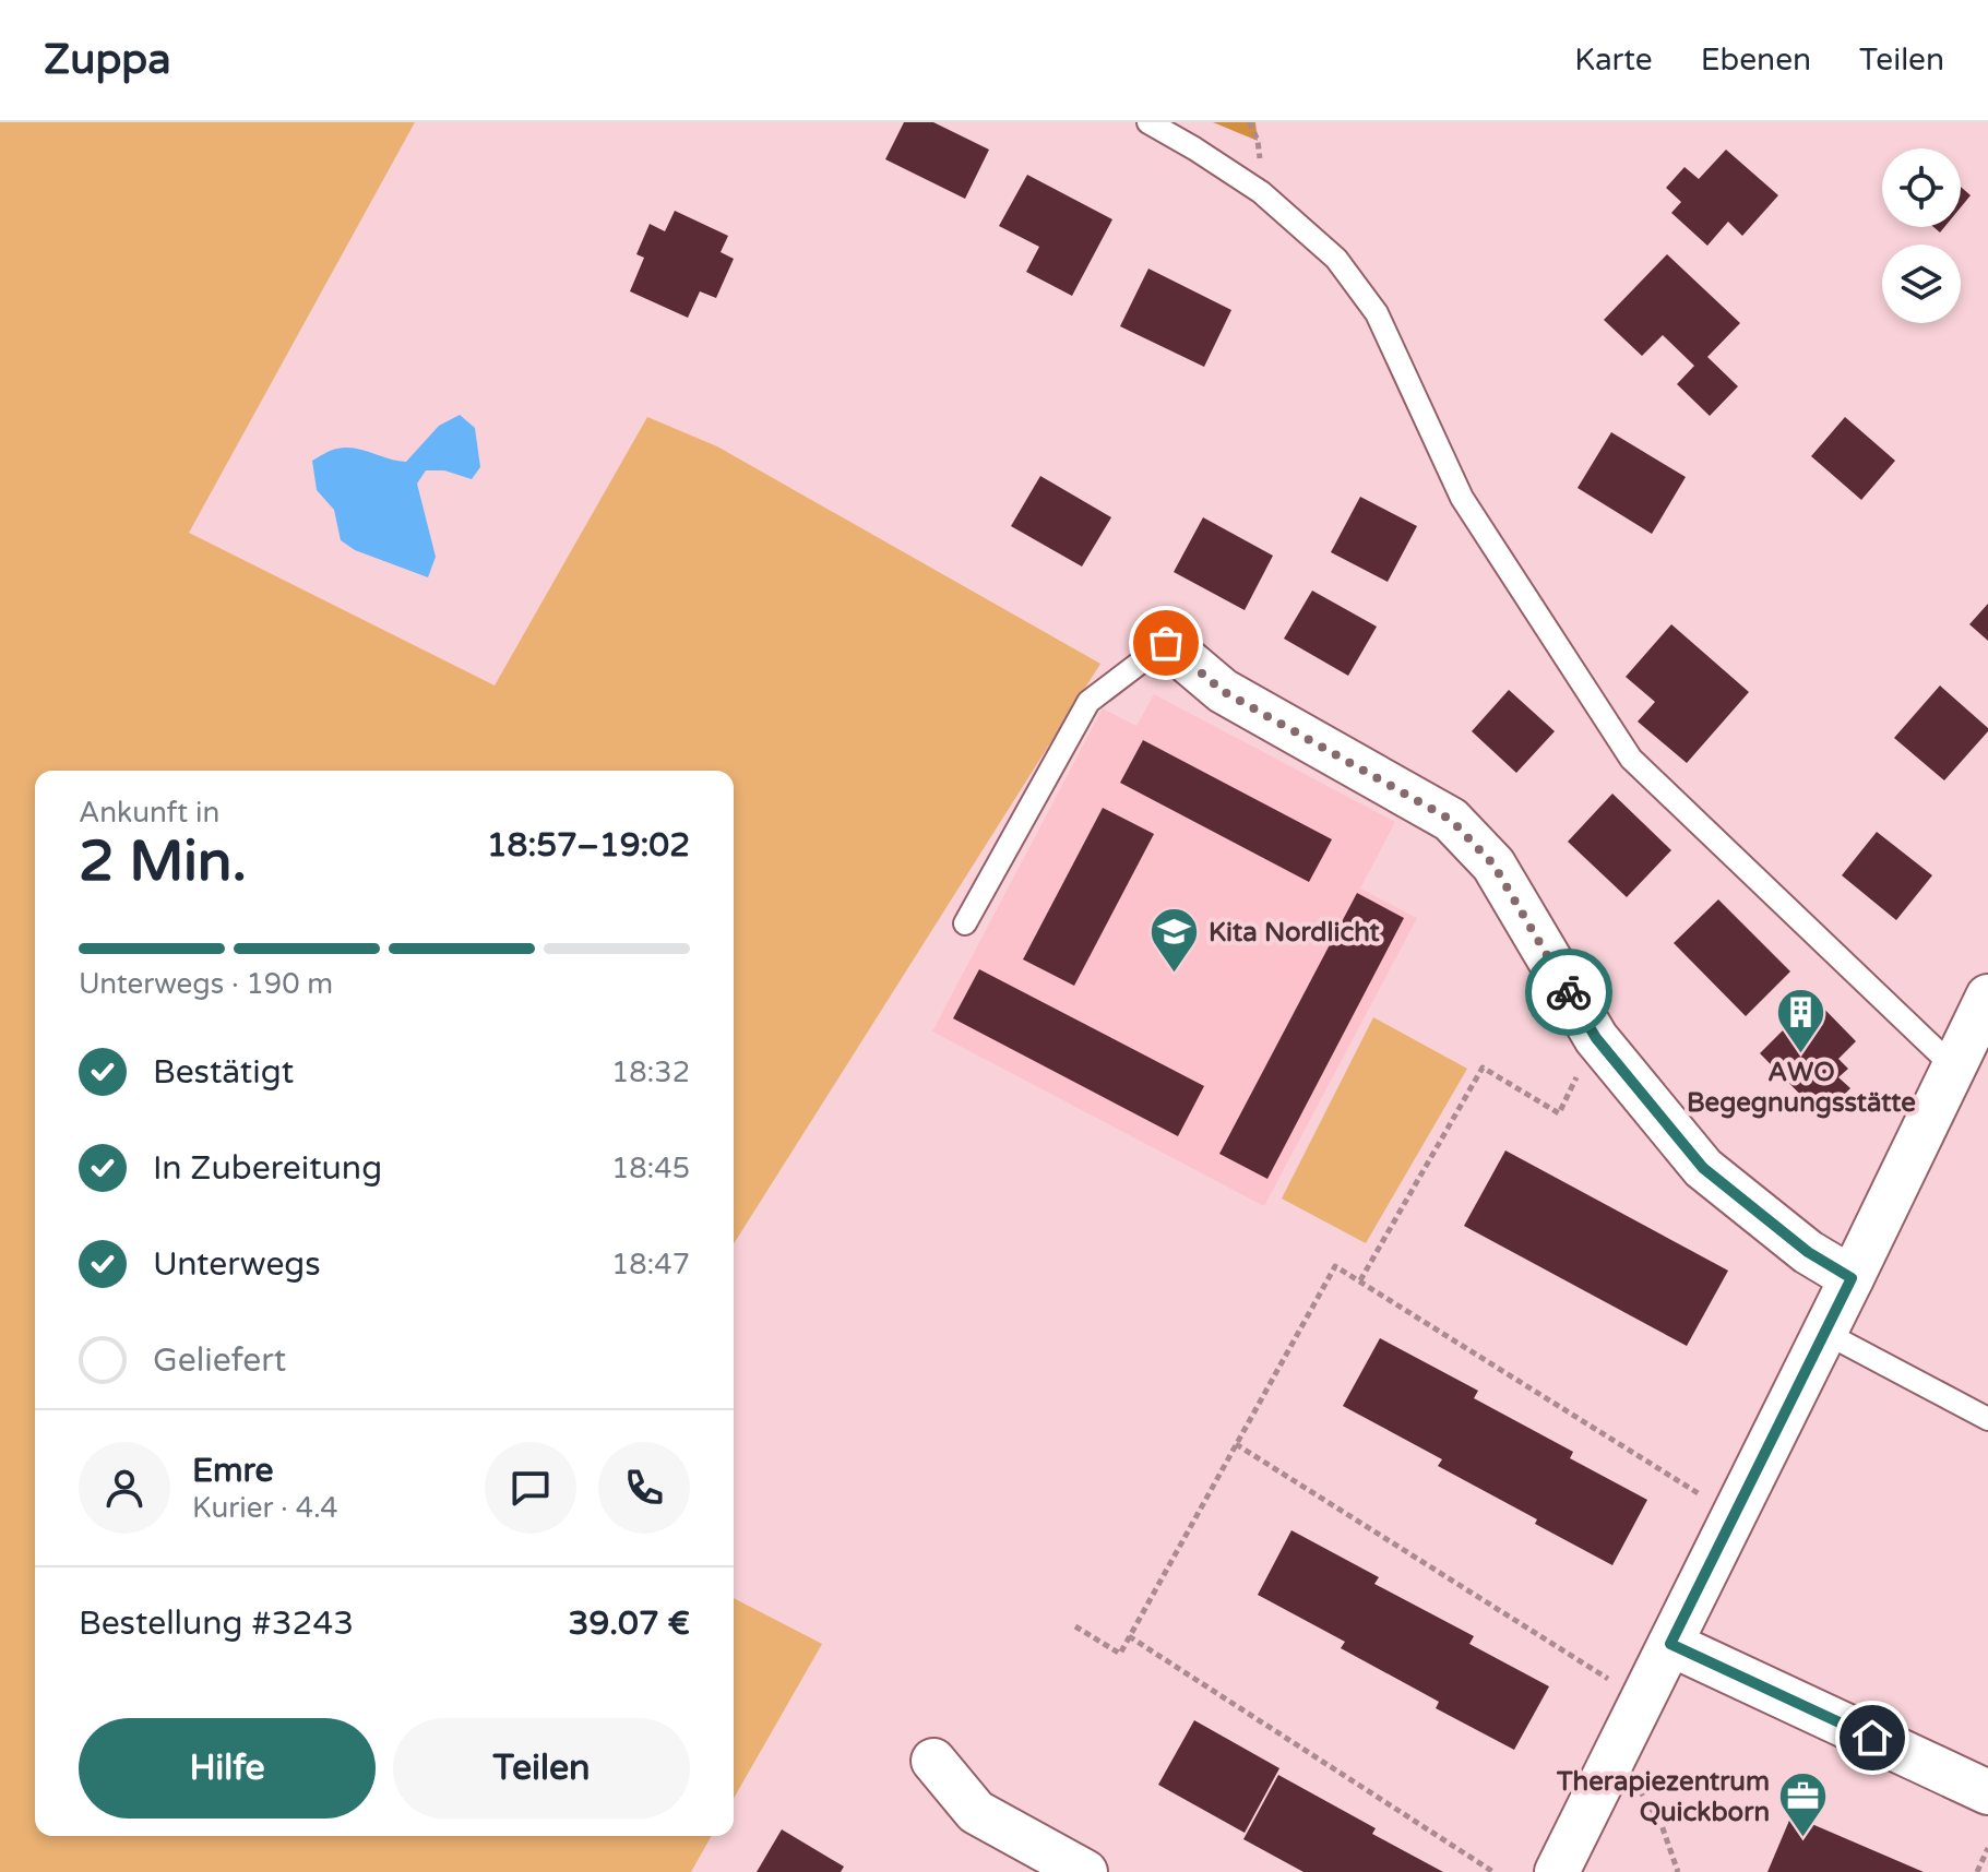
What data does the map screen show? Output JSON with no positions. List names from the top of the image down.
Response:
{
  "places": {
    "school or university": ["Kita Nordlicht"],
    "building": ["AWO Begegnungsstätte"],
    "office": ["Therapiezentrum Quickborn"]
  },
  "page": {
    "header": "Zuppa",
    "nav": ["Karte", "Ebenen", "Teilen"],
    "heading": ["2 Min.", "Ankunft in", "18:57–19:02"],
    "panel": [
      "Emre",
      "Kurier · 4.4",
      "Bestellung #3243",
      "39.07 €"
    ],
    "bar": "Unterwegs · 190 m",
    "list": [
      ["Bestätigt", "18:32"],
      ["In Zubereitung", "18:45"],
      ["Unterwegs", "18:47"],
      "Geliefert"
    ],
    "buttons": ["Hilfe", "Teilen"]
  }
}
